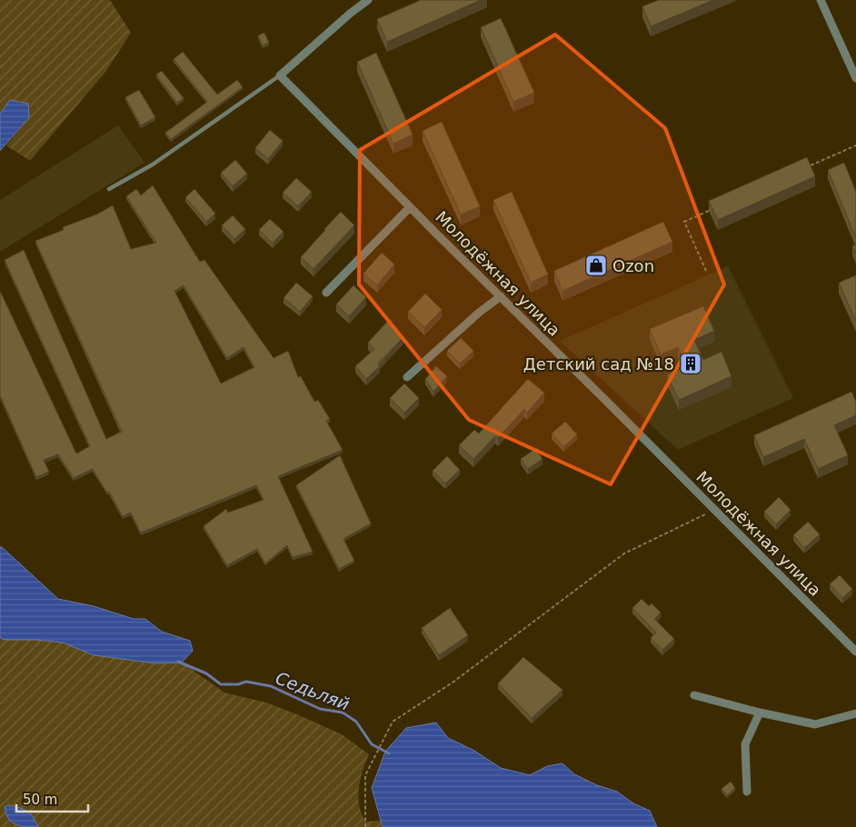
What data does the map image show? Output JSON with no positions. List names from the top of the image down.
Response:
{
  "streets": {
    "street": ["Молодёжная улица"]
  },
  "water": ["Седьляй"],
  "places": {
    "shop": ["Ozon"],
    "building": ["Детский сад №18"]
  },
  "scale_bar": "50 m"
}
